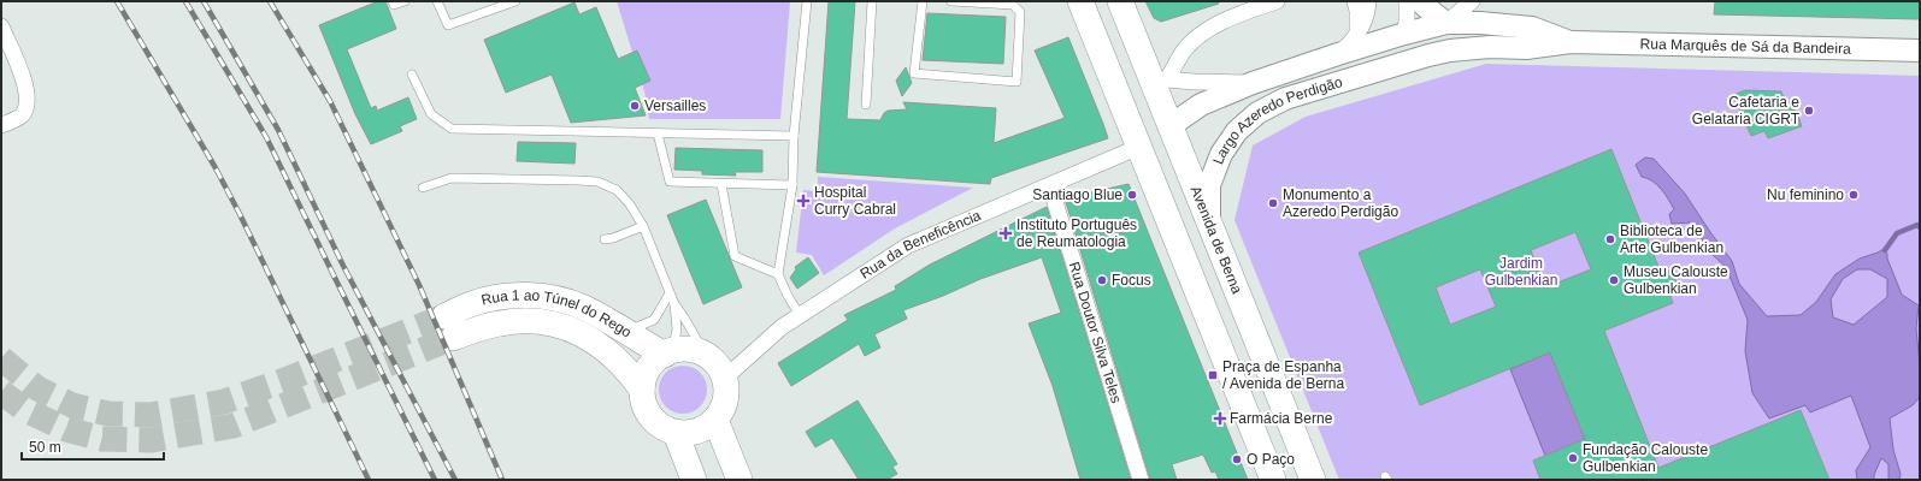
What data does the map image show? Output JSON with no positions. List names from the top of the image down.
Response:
{
  "streets": {
    "main road": [
      "Rua Marquês de Sá da Bandeira",
      "Largo Azeredo Perdigão",
      "Avenida de Berna",
      "Rua 1 ao Túnel do Rego"
    ],
    "street": ["Rua da Beneficência", "Rua Doutor Silva Teles"]
  },
  "crossings": [
    ["Rua Marquês de Sá da Bandeira", "Largo Azeredo Perdigão"],
    ["Largo Azeredo Perdigão", "Avenida de Berna"],
    ["Rua da Beneficência", "Rua 1 ao Túnel do Rego"],
    ["Rua da Beneficência", "Rua Doutor Silva Teles"]
  ],
  "parks": ["Jardim Gulbenkian"],
  "places": {
    "other": [
      "Versailles",
      "Cafetaria e Gelataria CIGRT",
      "Santiago Blue",
      "Nu feminino",
      "Monumento a Azeredo Perdigão",
      "Biblioteca de Arte Gulbenkian",
      "Focus",
      "Museu Calouste Gulbenkian",
      "Fundação Calouste Gulbenkian",
      "O Paço"
    ],
    "health": ["Hospital Curry Cabral", "Instituto Português de Reumatologia", "Farmácia Berne"],
    "transit": ["Praça de Espanha / Avenida de Berna"]
  },
  "scale_bar": "50 m"
}
